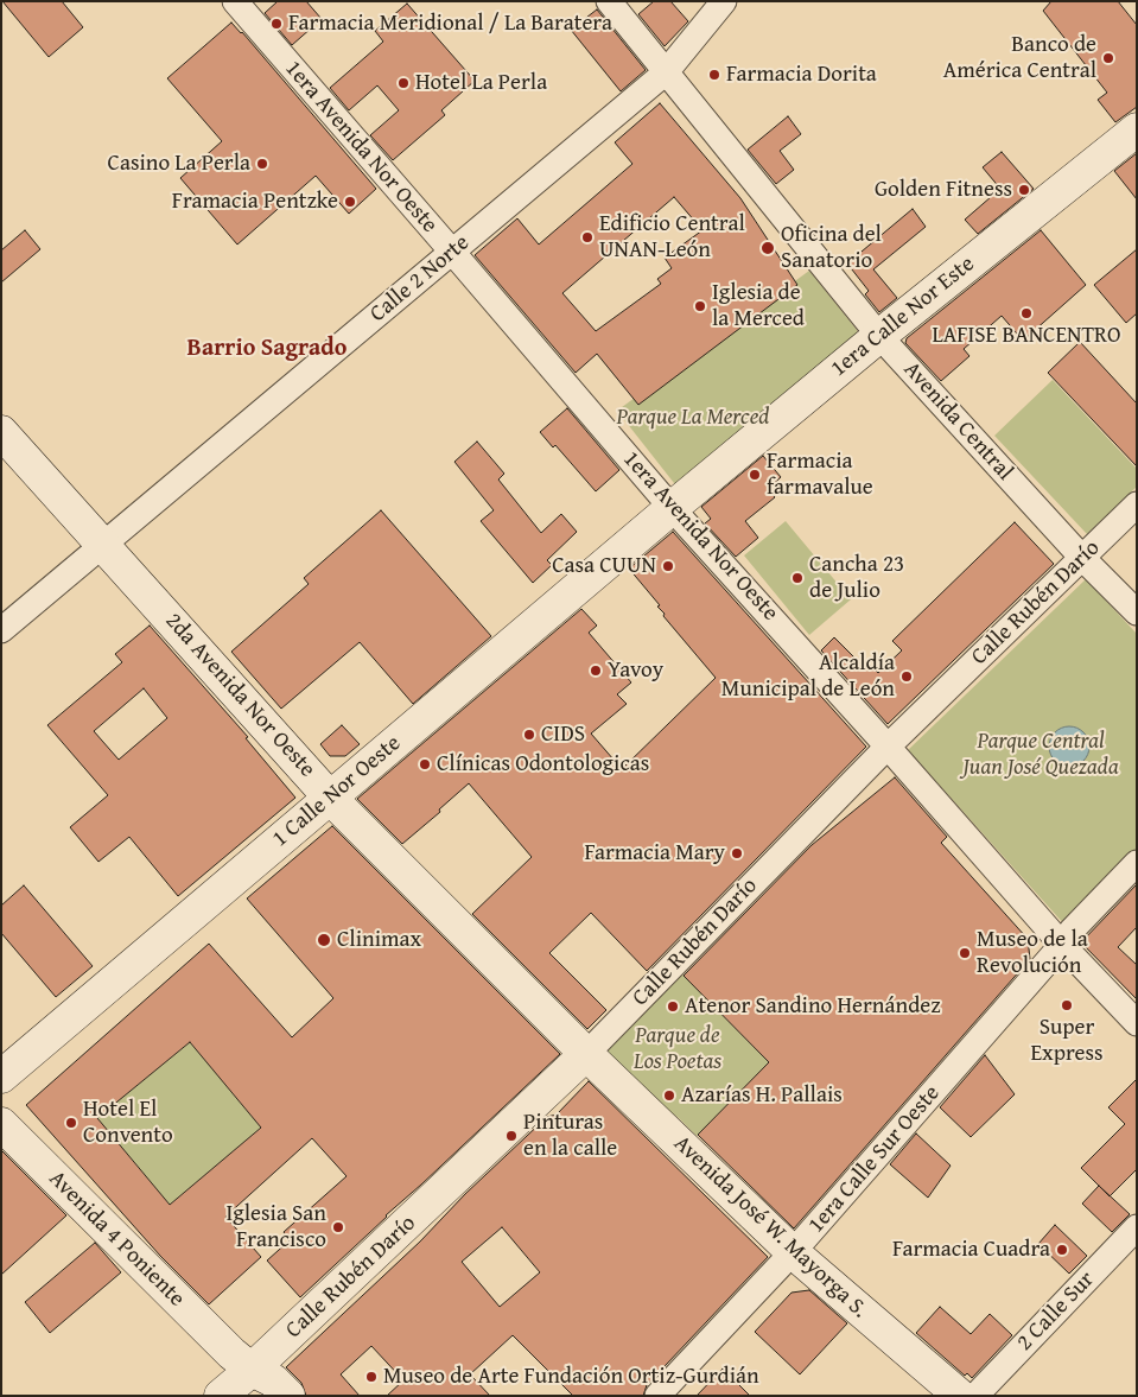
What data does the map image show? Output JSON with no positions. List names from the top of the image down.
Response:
{
  "streets": {
    "street": [
      "1era Avenida Nor Oeste",
      "Calle 2 Norte",
      "1era Calle Nor Este",
      "Avenida Central",
      "Calle Rubén Darío",
      "2da Avenida Nor Oeste",
      "1 Calle Nor Oeste",
      "1era Calle Sur Oeste",
      "Avenida José W. Mayorga S.",
      "Avenida 4 Poniente",
      "2 Calle Sur"
    ]
  },
  "crossings": [
    ["1era Avenida Nor Oeste", "Calle 2 Norte"],
    ["1era Avenida Nor Oeste", "1era Calle Nor Este"],
    ["1era Avenida Nor Oeste", "Calle Rubén Darío"],
    ["1era Avenida Nor Oeste", "1 Calle Nor Oeste"],
    ["1era Avenida Nor Oeste", "1era Calle Sur Oeste"],
    ["Calle 2 Norte", "Avenida Central"],
    ["Calle 2 Norte", "2da Avenida Nor Oeste"],
    ["1era Calle Nor Este", "Avenida Central"],
    ["1era Calle Nor Este", "1 Calle Nor Oeste"],
    ["Avenida Central", "Calle Rubén Darío"],
    ["Calle Rubén Darío", "2da Avenida Nor Oeste"],
    ["Calle Rubén Darío", "Avenida José W. Mayorga S."],
    ["Calle Rubén Darío", "Avenida 4 Poniente"],
    ["2da Avenida Nor Oeste", "1 Calle Nor Oeste"],
    ["2da Avenida Nor Oeste", "Avenida José W. Mayorga S."],
    ["1era Calle Sur Oeste", "Avenida José W. Mayorga S."]
  ],
  "districts": ["Barrio Sagrado"],
  "parks": ["Parque La Merced", "Parque Central Juan José Quezada", "Parque de Los Poetas"],
  "places": [
    "Farmacia Meridional / La Baratera",
    "Banco de América Central",
    "Farmacia Dorita",
    "Hotel La Perla",
    "Casino La Perla",
    "Golden Fitness",
    "Framacia Pentzke",
    "Edificio Central UNAN-León",
    "Oficina del Sanatorio",
    "Iglesia de la Merced",
    "LAFISE BANCENTRO",
    "Farmacia farmavalue",
    "Casa CUUN",
    "Cancha 23 de Julio",
    "Yavoy",
    "Alcaldía Municipal de León",
    "CIDS",
    "Clínicas Odontologicas",
    "Farmacia Mary",
    "Clinimax",
    "Museo de la Revolución",
    "Super Express",
    "Atenor Sandino Hernández",
    "Azarías H. Pallais",
    "Hotel El Convento",
    "Pinturas en la calle",
    "Iglesia San Francisco",
    "Farmacia Cuadra",
    "Museo de Arte Fundación Ortiz-Gurdián"
  ]
}
